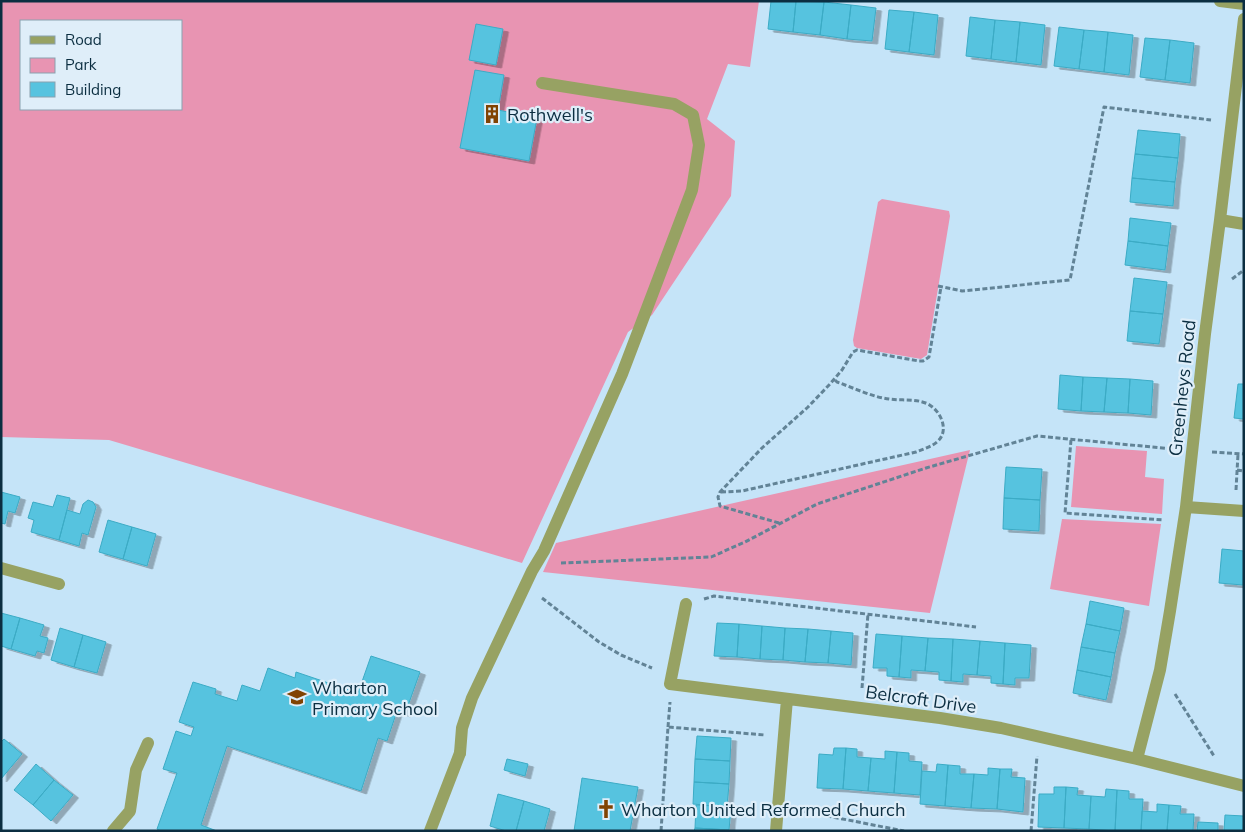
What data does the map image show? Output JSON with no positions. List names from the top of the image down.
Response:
{
  "streets": {
    "street": ["Greenheys Road", "Belcroft Drive"]
  },
  "crossings": [
    ["Greenheys Road", "Belcroft Drive"]
  ],
  "places": {
    "building": ["Rothwell's"],
    "school or university": ["Wharton Primary School"],
    "church": ["Wharton United Reformed Church"]
  },
  "legend": ["Road", "Park", "Building"]
}
